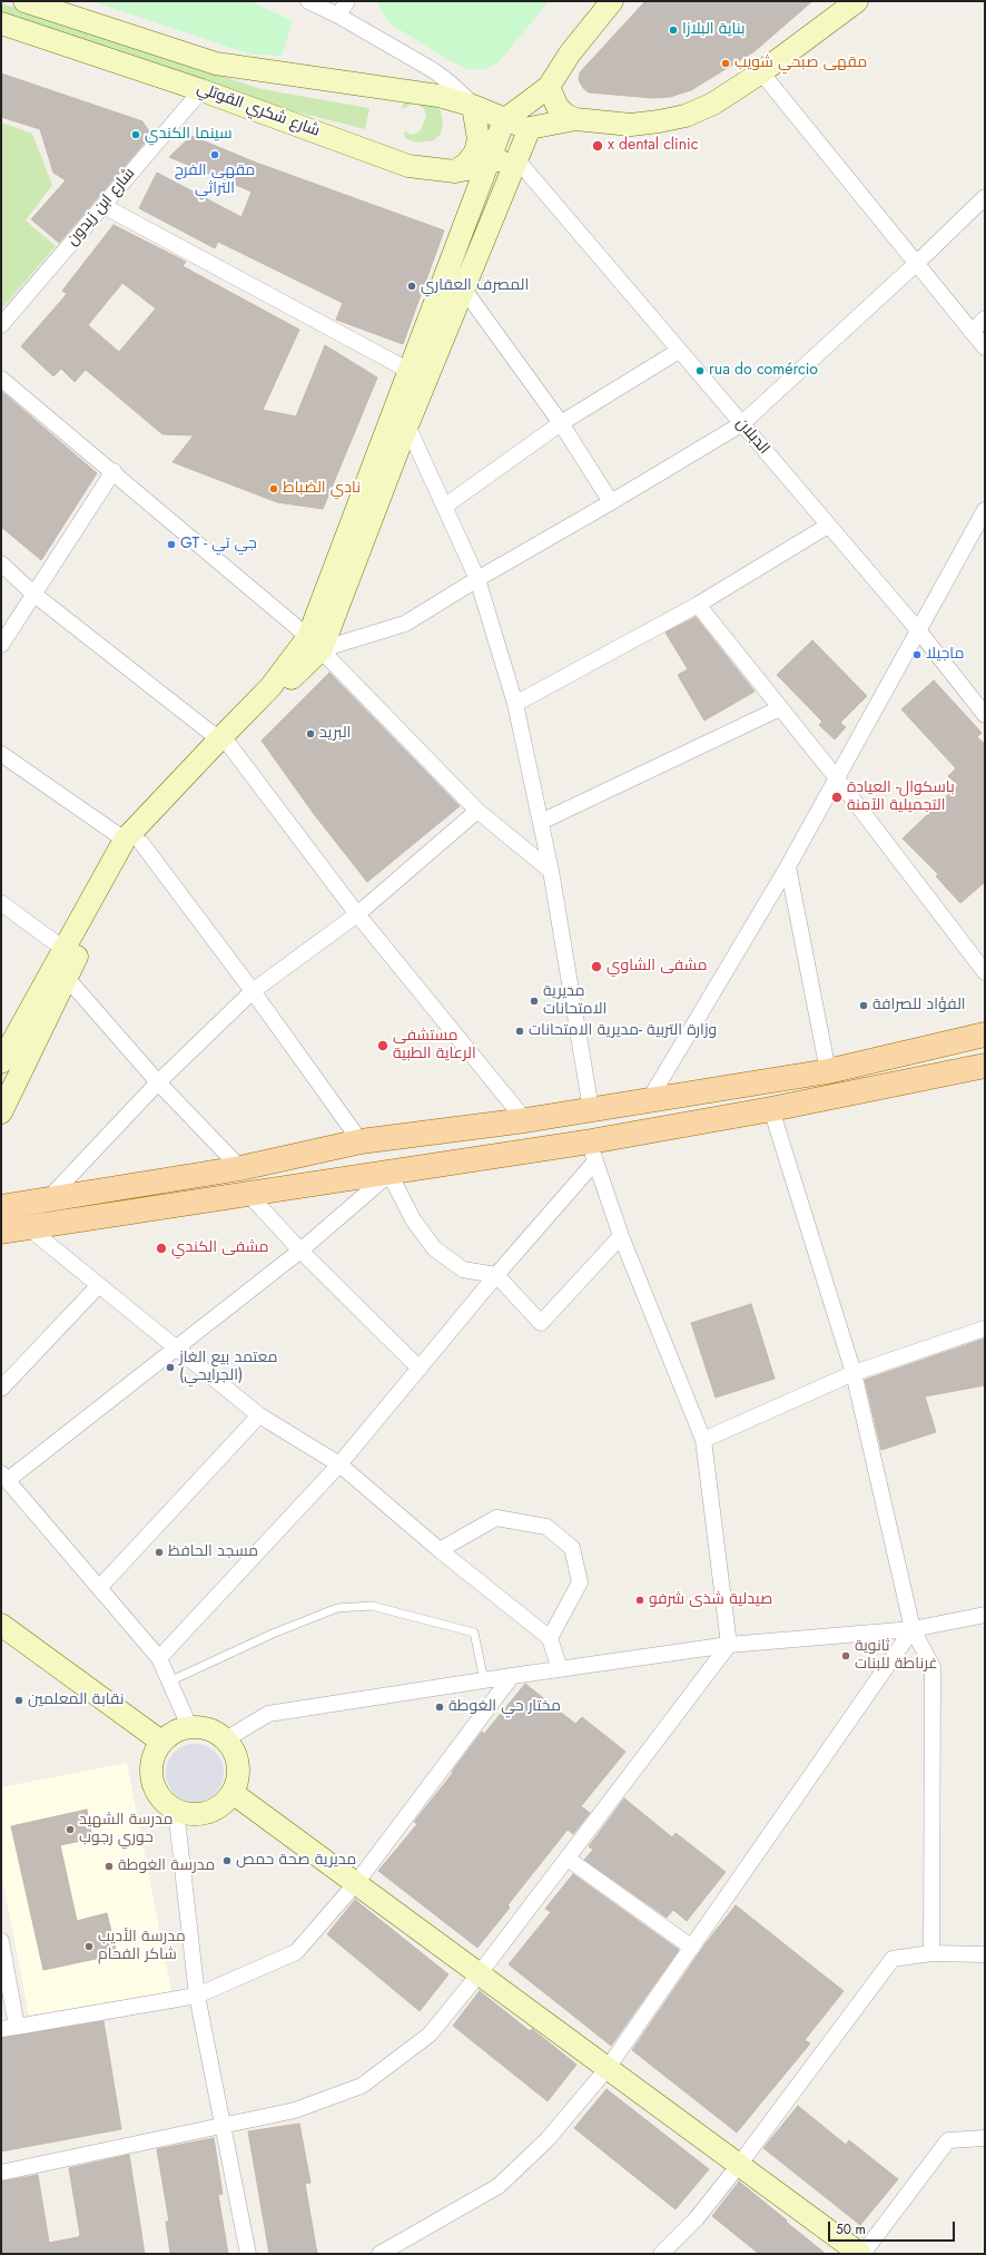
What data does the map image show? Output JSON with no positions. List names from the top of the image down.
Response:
{
  "streets": {
    "main road": ["شارع شكري القوتلي"],
    "street": ["شارع ابن زيدون", "الدبلان"]
  },
  "crossings": [
    ["شارع شكري القوتلي", "شارع ابن زيدون"],
    ["شارع شكري القوتلي", "الدبلان"]
  ],
  "places": [
    "بناية البلازا",
    "مقهى صبحي شويب",
    "سينما الكندي",
    "x dental clinic",
    "مقهى الفرح التراثي",
    "المصرف العقاري",
    "rua do comércio",
    "نادي الضباط",
    "GT - جي تي",
    "ماجيلا",
    "البريد",
    "باسكوال- العيادة التجميلية الآمنة",
    "مشفى الشاوي",
    "مديرية الامتحانات",
    "الفؤاد للصرافة",
    "وزارة التربية -مديرية الامتحانات",
    "مستشفى الرعاية الطبية",
    "مشفى الكندي",
    "معتمد بيع الغاز (الجرايحي)",
    "مسجد الحافظ",
    "صيدلية شذى شرفو",
    "ثانوية غرناطة للبنات",
    "نقابة المعلمين",
    "مختار حي الغوطة",
    "مدرسة الشهيد حوري رجوب",
    "مديرية صحة حمص",
    "مدرسة الغوطة",
    "مدرسة الأديب شاكر الفحام"
  ],
  "scale_bar": "50 m"
}
